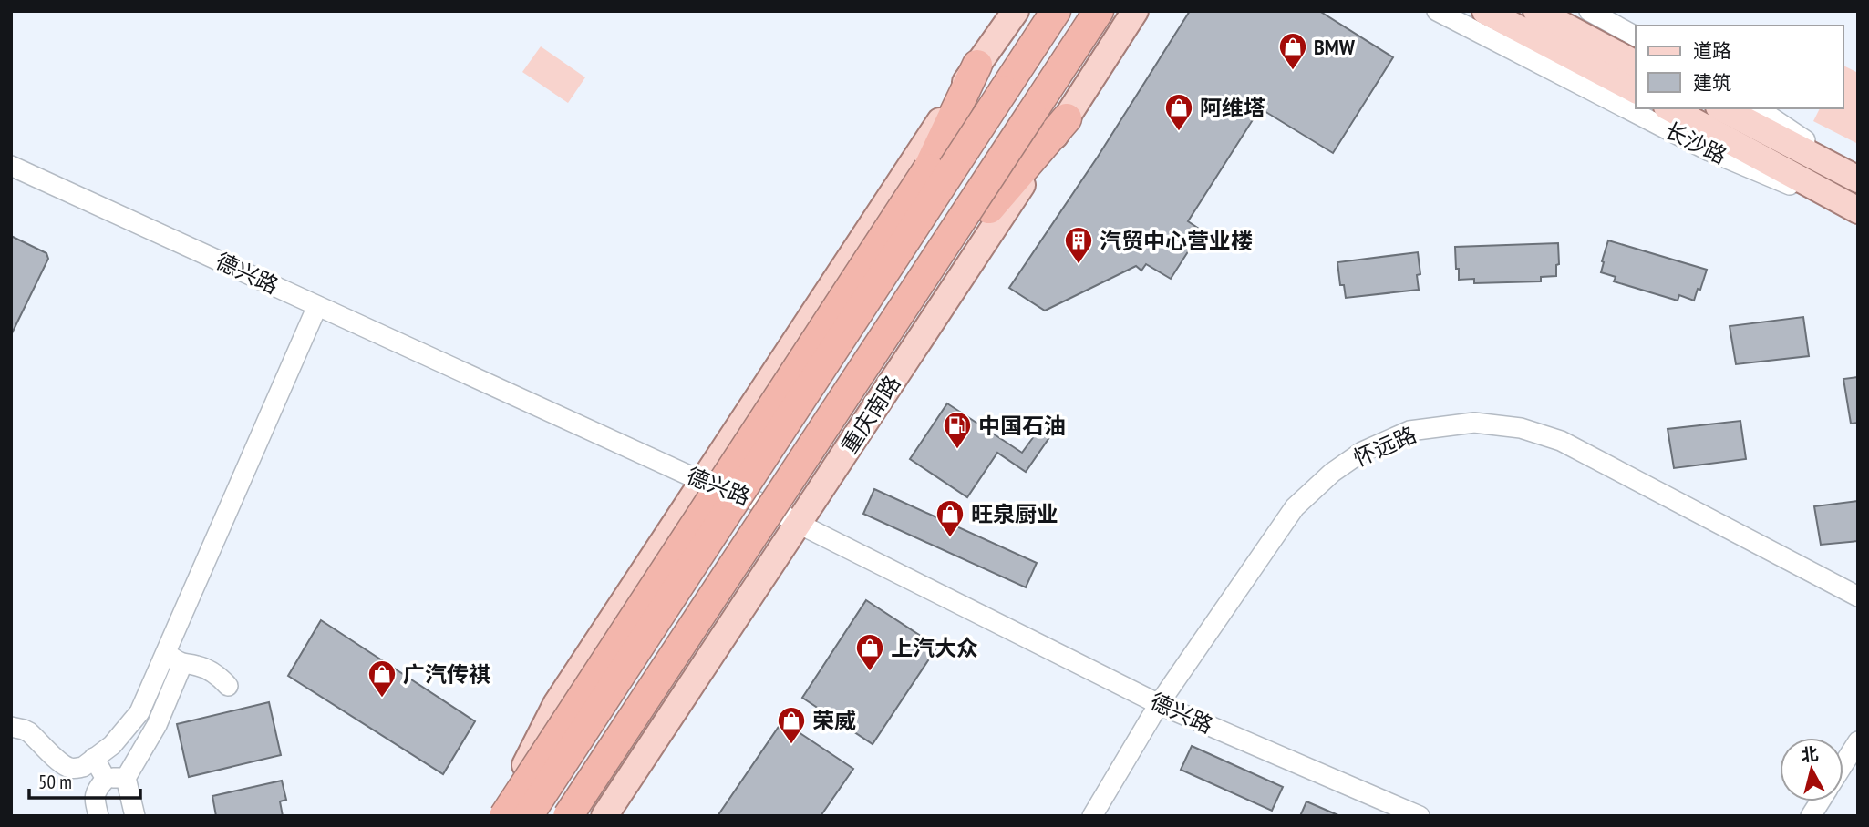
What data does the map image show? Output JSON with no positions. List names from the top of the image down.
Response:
{
  "streets": {
    "main road": ["长沙路", "重庆南路"],
    "street": ["德兴路", "怀远路"]
  },
  "crossings": [
    ["德兴路", "重庆南路"],
    ["德兴路", "怀远路"]
  ],
  "places": {
    "shop": [
      "BMW",
      "阿维塔",
      "旺泉厨业",
      "上汽大众",
      "广汽传祺",
      "荣威"
    ],
    "building": ["汽贸中心营业楼"],
    "fuel station": ["中国石油"]
  },
  "legend": ["道路", "建筑"],
  "scale_bar": "50 m",
  "north": "top"
}
